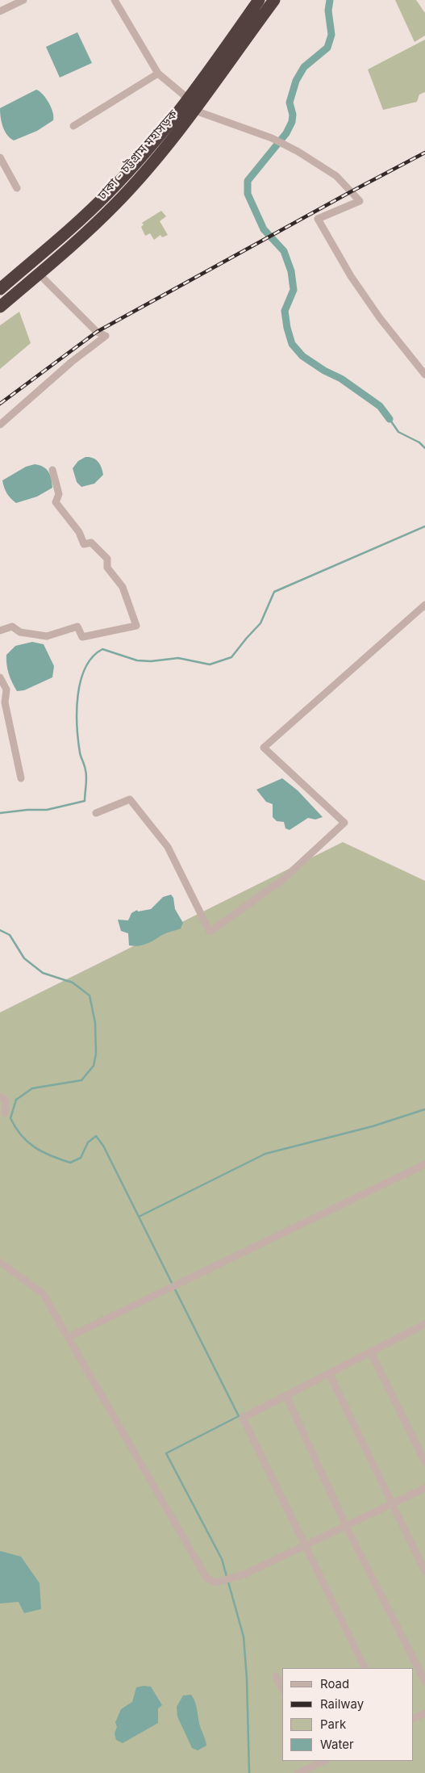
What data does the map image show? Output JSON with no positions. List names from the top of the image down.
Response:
{
  "streets": {
    "highway": ["ঢাকা - চট্টগ্রাম মহাসড়ক"]
  },
  "legend": [
    "Road",
    "Railway",
    "Park",
    "Water"
  ]
}
